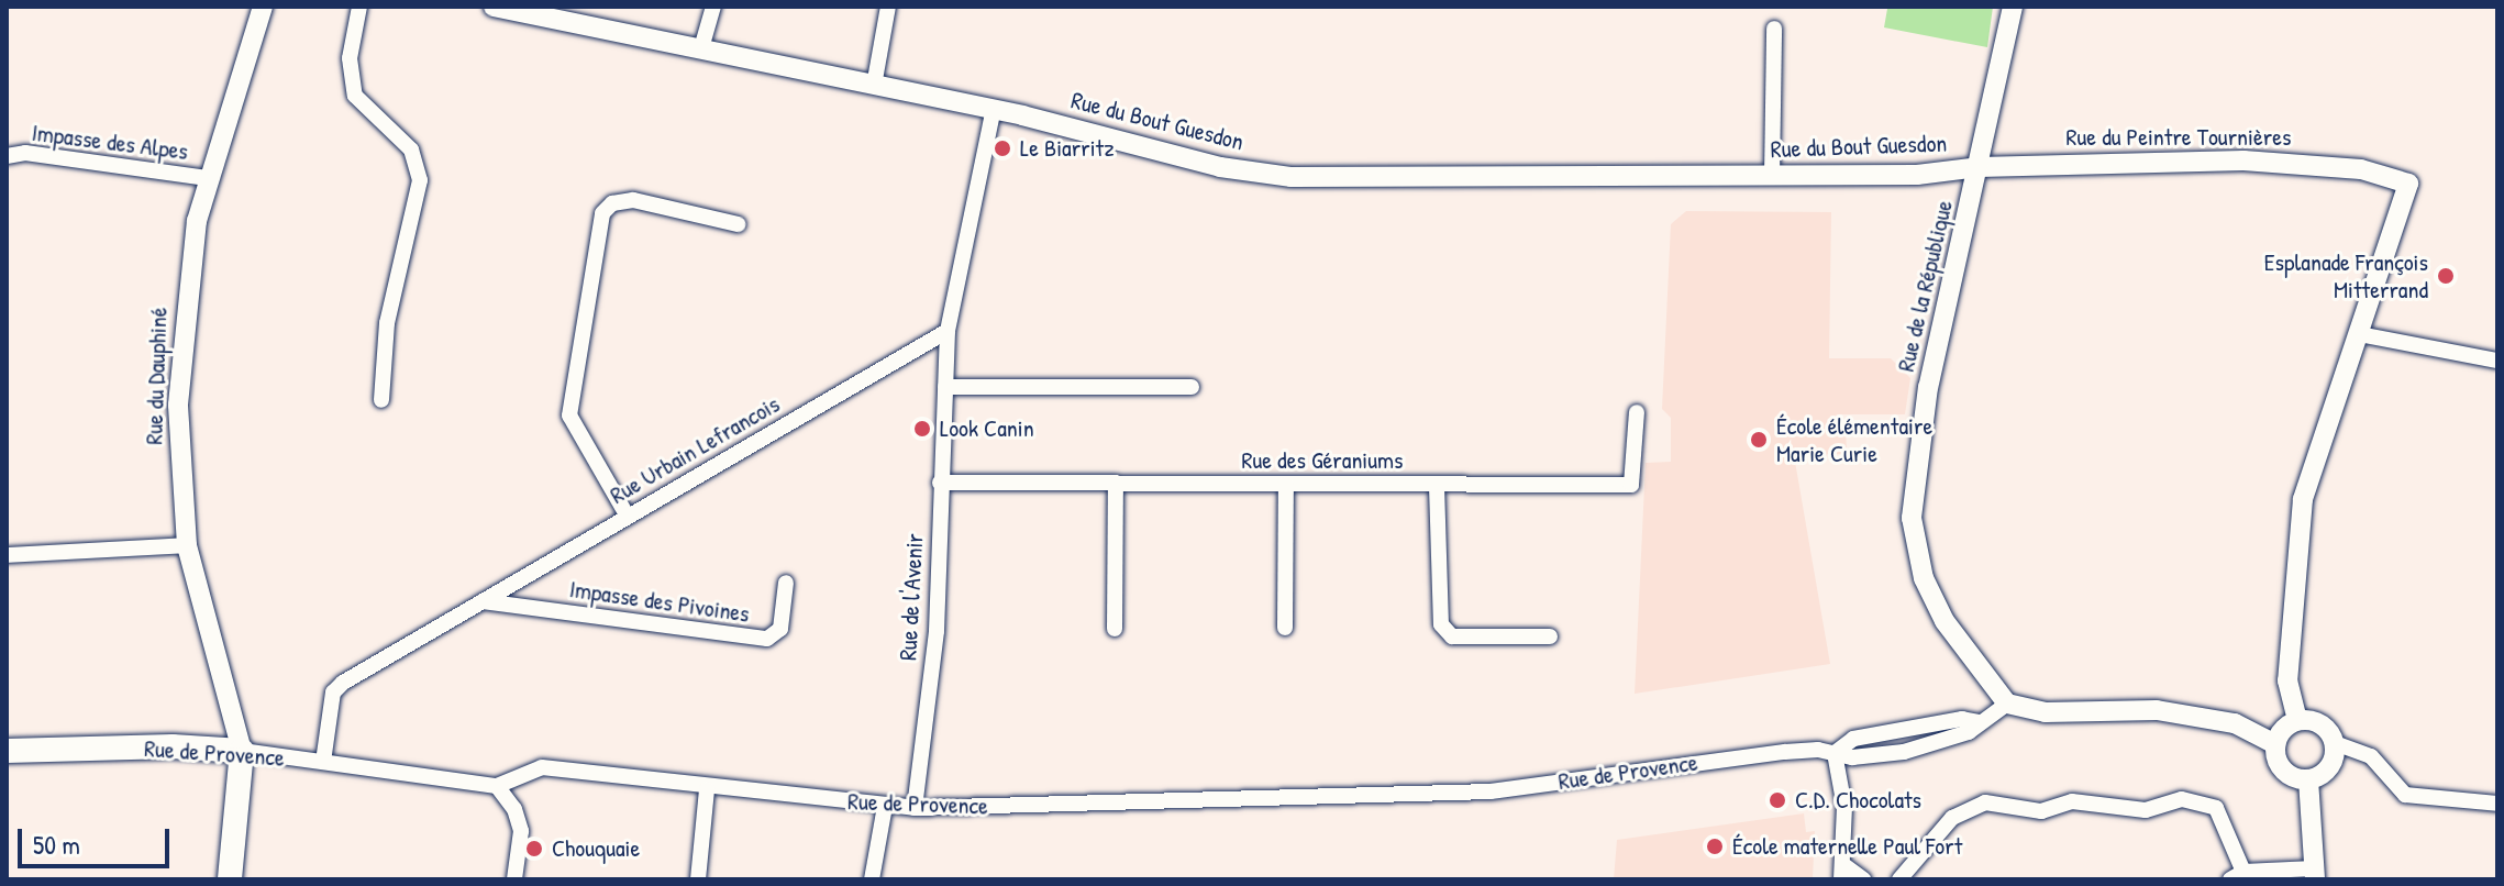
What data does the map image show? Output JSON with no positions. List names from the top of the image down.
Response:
{
  "streets": {
    "main road": ["Rue de Provence"],
    "street": [
      "Rue du Bout Guesdon",
      "Rue du Peintre Tournières",
      "Impasse des Alpes",
      "Rue de la République",
      "Rue du Dauphiné",
      "Rue Urbain Lefrancois",
      "Rue des Géraniums",
      "Rue de l'Avenir",
      "Impasse des Pivoines"
    ]
  },
  "crossings": [
    ["Rue du Bout Guesdon", "Rue du Peintre Tournières"],
    ["Rue du Bout Guesdon", "Rue de la République"],
    ["Rue du Peintre Tournières", "Rue de la République"],
    ["Impasse des Alpes", "Rue du Dauphiné"],
    ["Rue de la République", "Rue de Provence"],
    ["Rue du Dauphiné", "Rue de Provence"],
    ["Rue Urbain Lefrancois", "Rue de l'Avenir"],
    ["Rue Urbain Lefrancois", "Impasse des Pivoines"],
    ["Rue Urbain Lefrancois", "Rue de Provence"],
    ["Rue des Géraniums", "Rue de l'Avenir"],
    ["Rue de l'Avenir", "Rue de Provence"]
  ],
  "places": [
    "Le Biarritz",
    "Esplanade François Mitterrand",
    "Look Canin",
    "École élémentaire Marie Curie",
    "C.D. Chocolats",
    "École maternelle Paul Fort",
    "Chouquaie"
  ],
  "scale_bar": "50 m"
}
